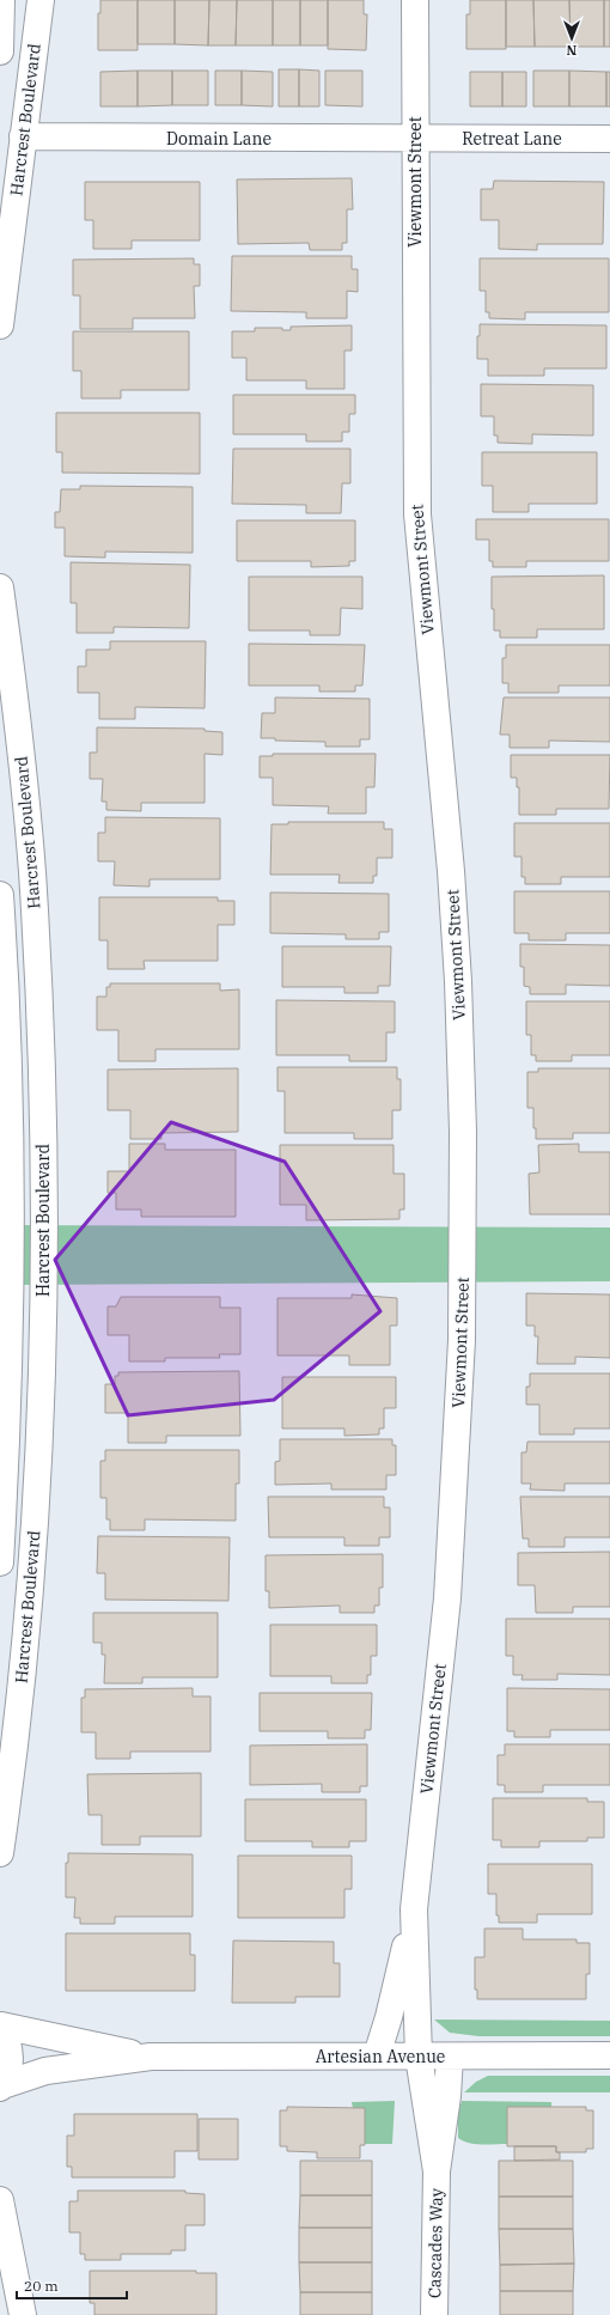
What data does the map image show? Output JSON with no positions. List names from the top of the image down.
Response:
{
  "streets": {
    "street": [
      "Harcrest Boulevard",
      "Domain Lane",
      "Retreat Lane",
      "Viewmont Street",
      "Artesian Avenue",
      "Cascades Way"
    ]
  },
  "crossings": [
    ["Harcrest Boulevard", "Domain Lane"],
    ["Domain Lane", "Retreat Lane"],
    ["Domain Lane", "Viewmont Street"],
    ["Retreat Lane", "Viewmont Street"],
    ["Viewmont Street", "Artesian Avenue"],
    ["Viewmont Street", "Cascades Way"],
    ["Artesian Avenue", "Cascades Way"]
  ],
  "scale_bar": "20 m",
  "north": "bottom"
}
